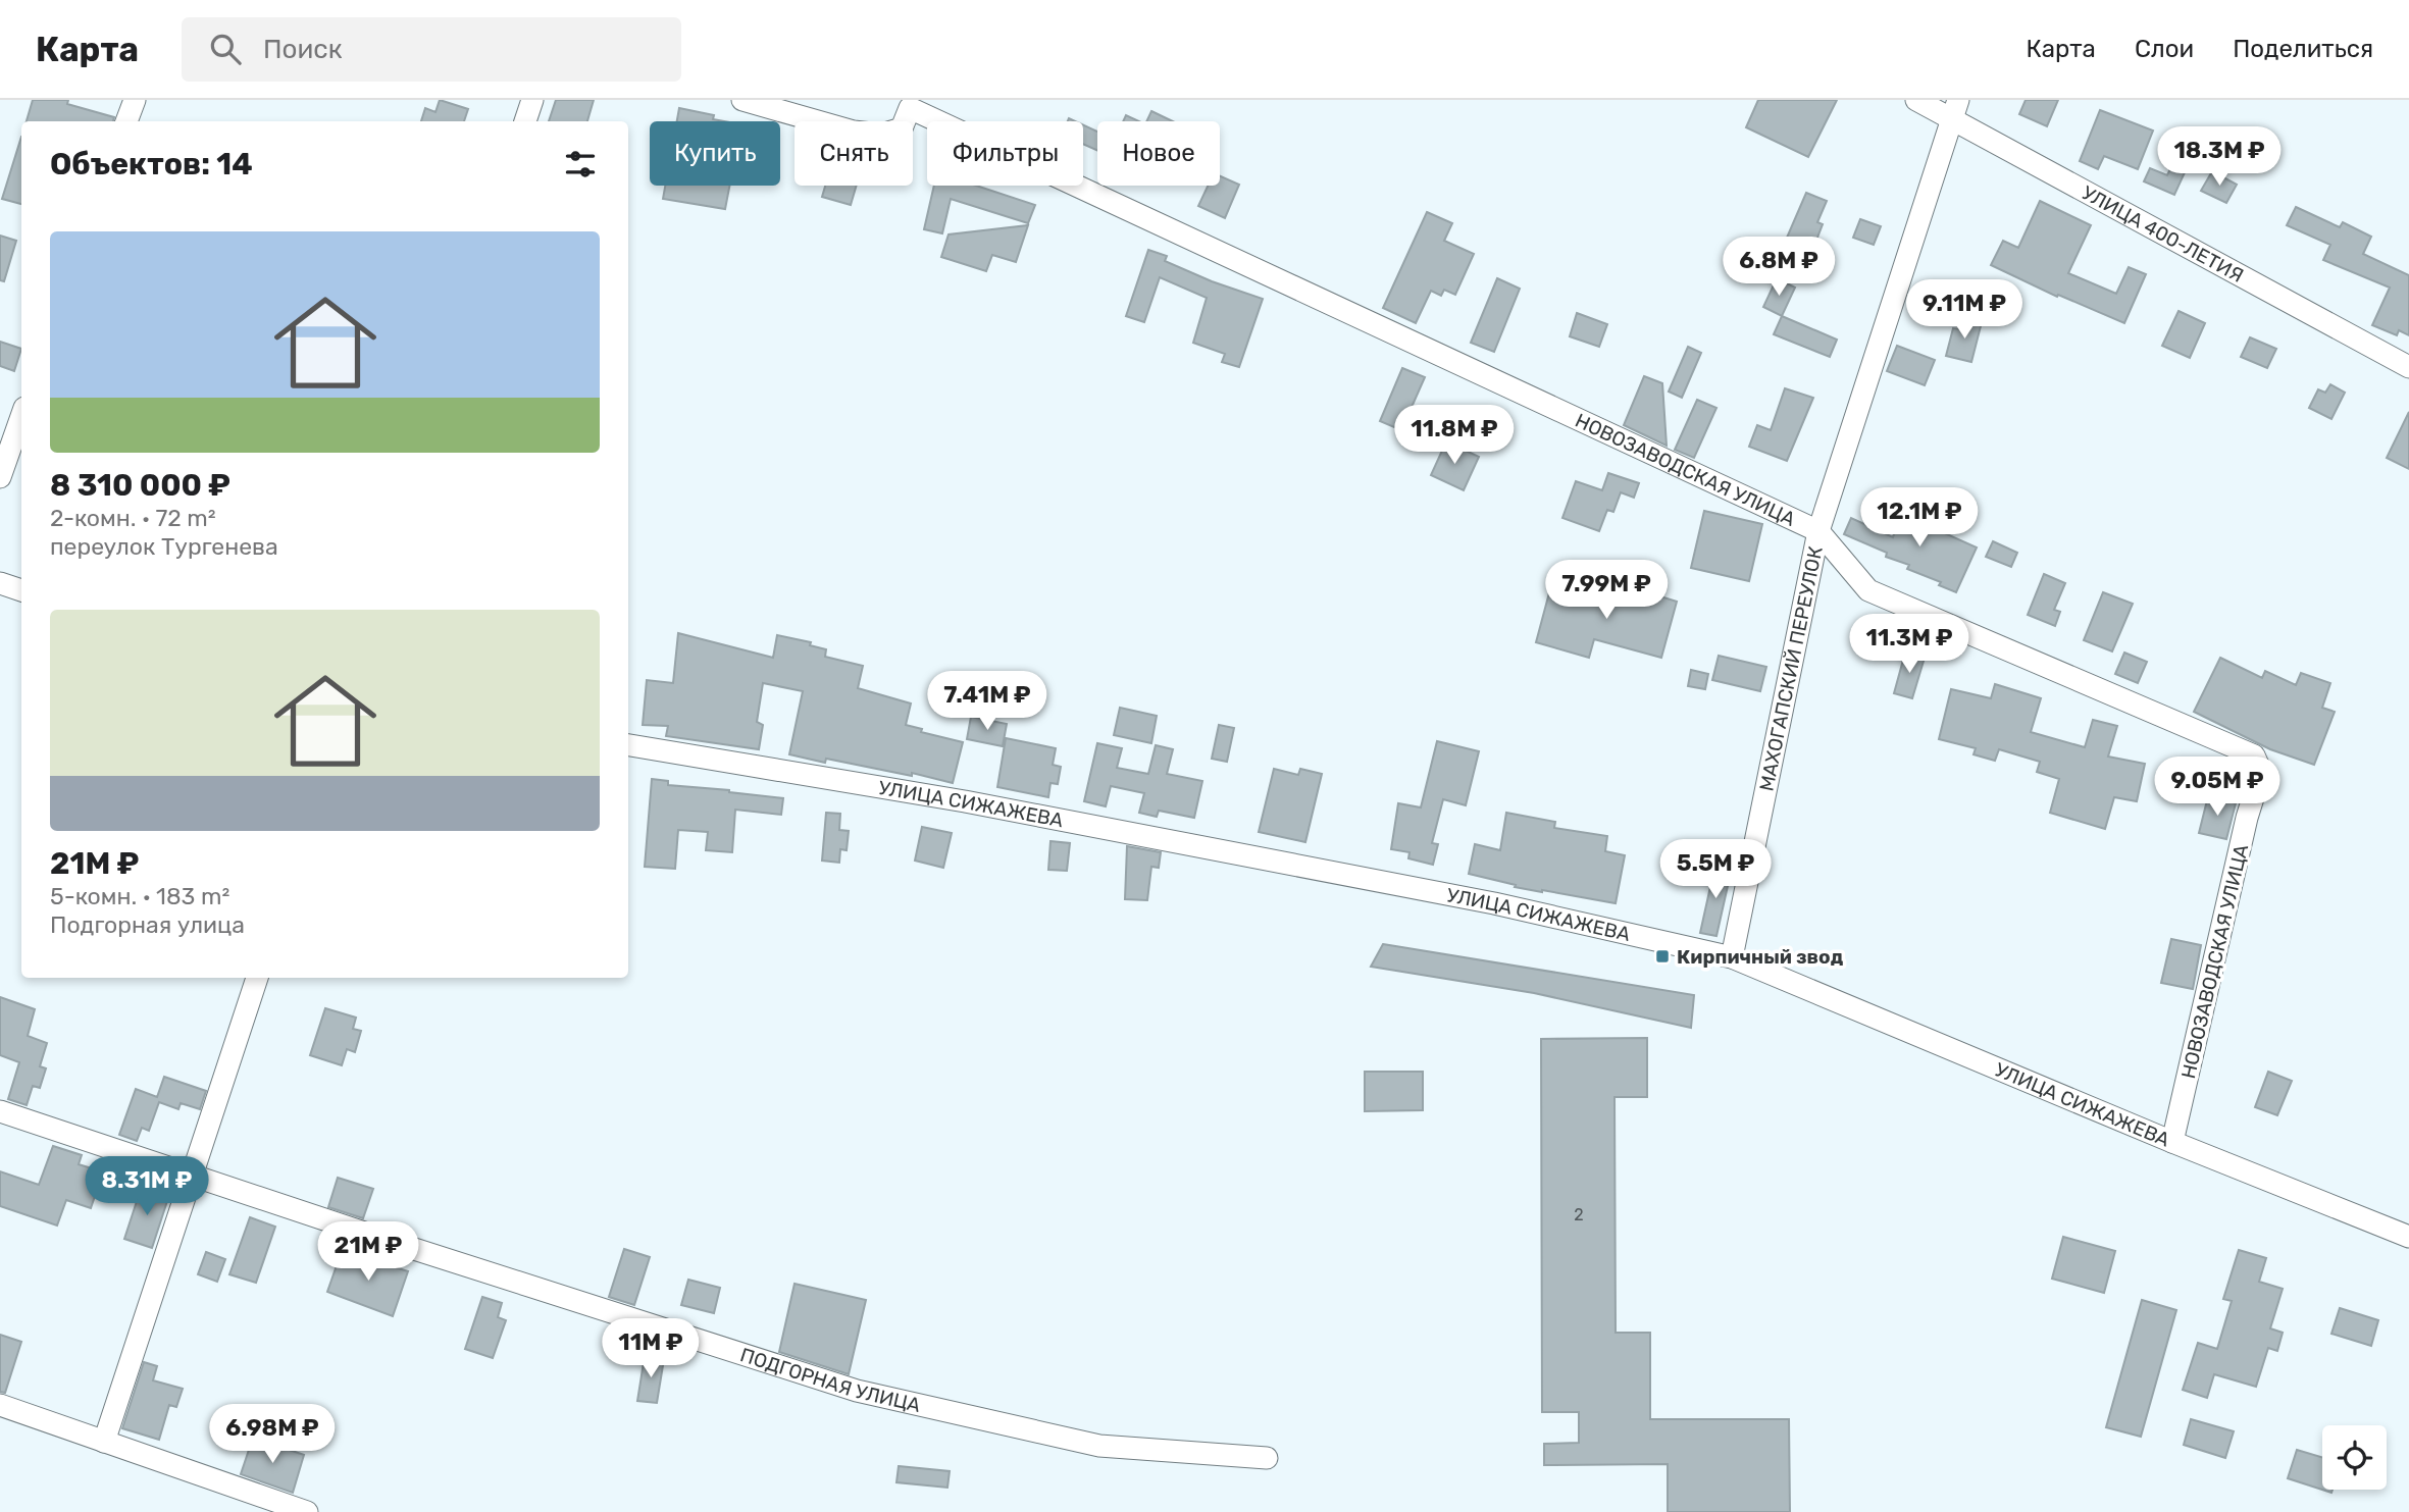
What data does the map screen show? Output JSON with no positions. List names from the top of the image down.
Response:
{
  "streets": {
    "street": [
      "УЛИЦА 400-ЛЕТИЯ",
      "НОВОЗАВОДСКАЯ УЛИЦА",
      "МАХОГАПСКИЙ ПЕРЕУЛОК",
      "УЛИЦА СИЖАЖЕВА",
      "ПОДГОРНАЯ УЛИЦА"
    ]
  },
  "crossings": [
    ["УЛИЦА 400-ЛЕТИЯ", "МАХОГАПСКИЙ ПЕРЕУЛОК"],
    ["НОВОЗАВОДСКАЯ УЛИЦА", "МАХОГАПСКИЙ ПЕРЕУЛОК"],
    ["НОВОЗАВОДСКАЯ УЛИЦА", "УЛИЦА СИЖАЖЕВА"],
    ["МАХОГАПСКИЙ ПЕРЕУЛОК", "УЛИЦА СИЖАЖЕВА"]
  ],
  "places": {
    "transit": ["Кирпичный звод"]
  },
  "house_numbers": ["2"],
  "page": {
    "header": "Карта",
    "search": "Поиск",
    "nav": ["Карта", "Слои", "Поделиться"],
    "chip": [
      "Купить",
      "Снять",
      "Фильтры",
      "Новое"
    ],
    "heading": "Объектов: 14",
    "price": [
      "18.3M ₽",
      "6.8M ₽",
      "9.11M ₽",
      "11.8M ₽",
      "12.1M ₽",
      "7.99M ₽",
      "11.3M ₽",
      "7.41M ₽",
      "9.05M ₽",
      "5.5M ₽",
      "8.31M ₽",
      "21M ₽",
      "11M ₽",
      "6.98M ₽"
    ],
    "list": [
      {
        "name": "8 310 000 ₽",
        "note": "2-комн. · 72 m² · переулок Тургенева"
      },
      {
        "name": "21M ₽",
        "note": "5-комн. · 183 m² · Подгорная улица"
      }
    ]
  }
}
